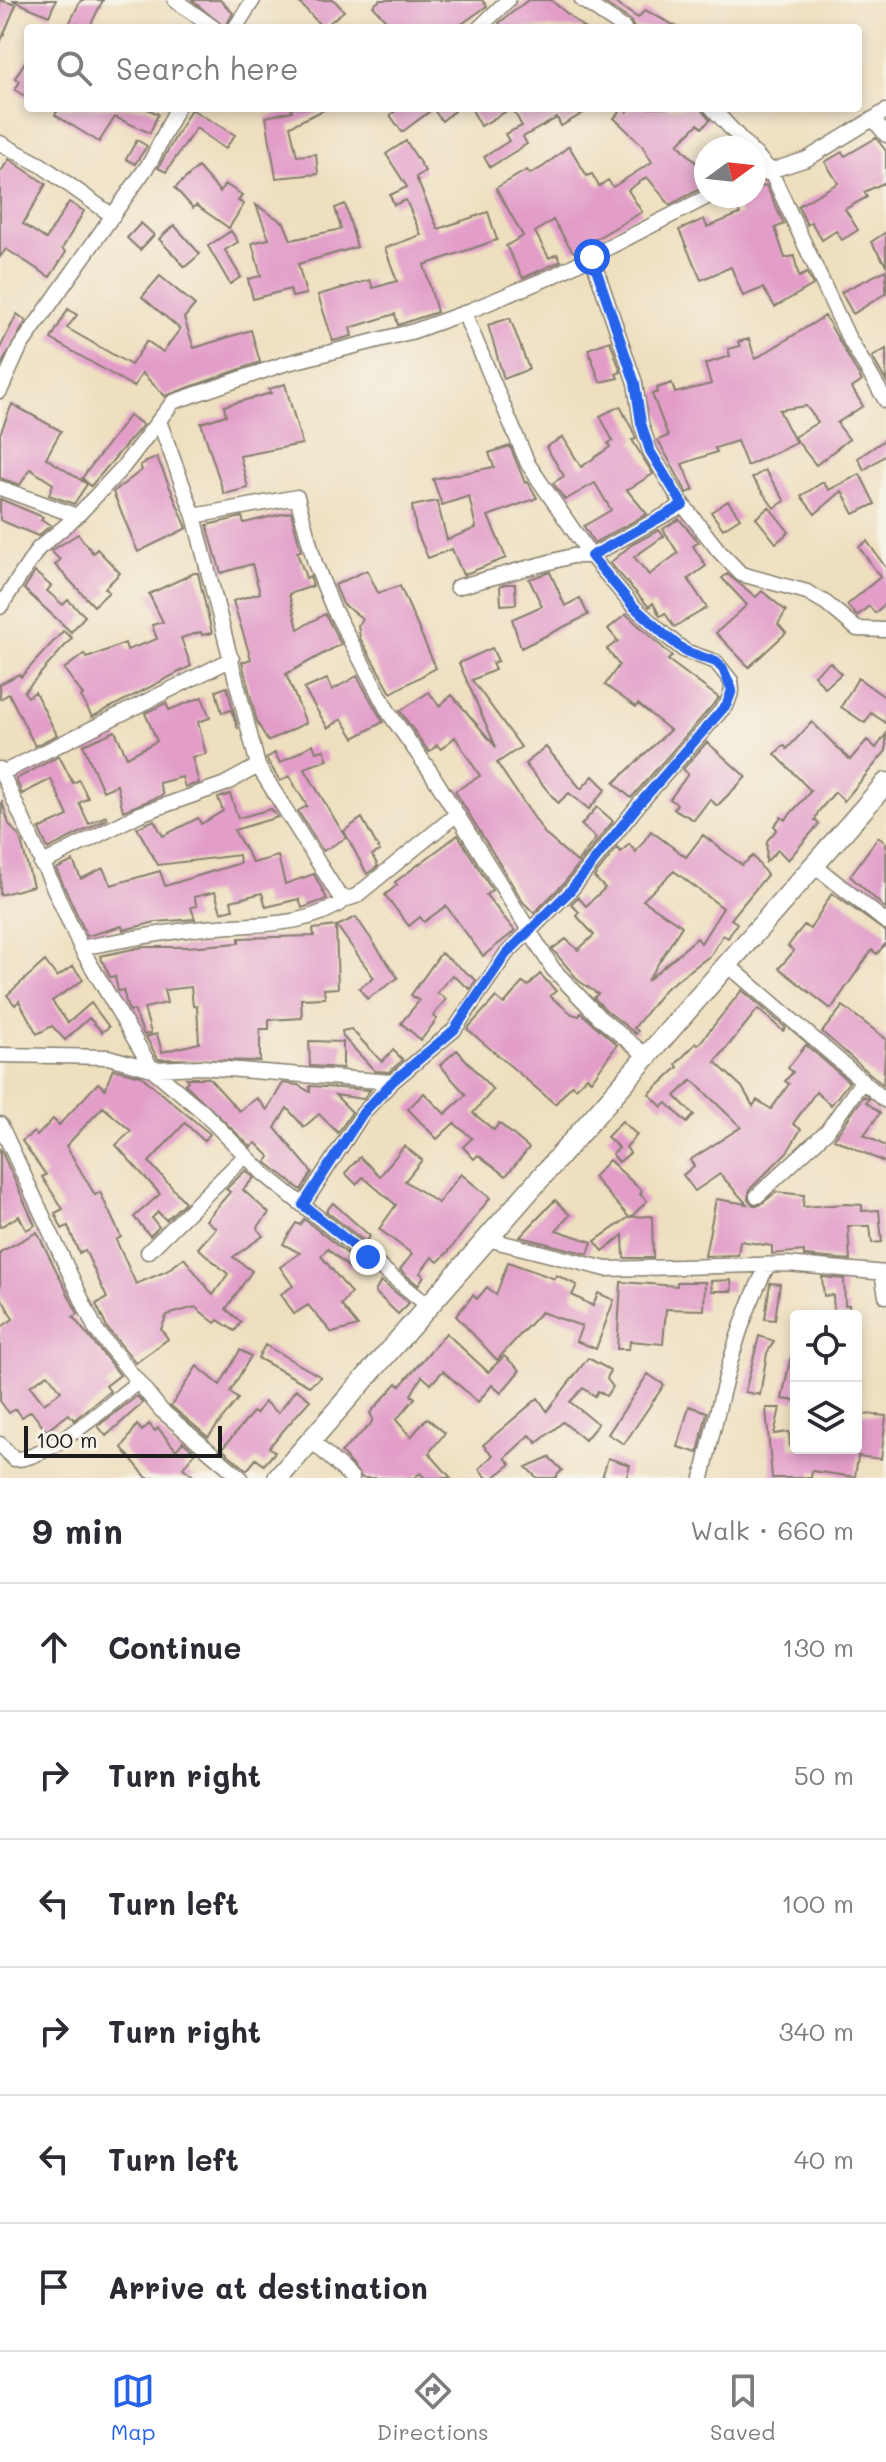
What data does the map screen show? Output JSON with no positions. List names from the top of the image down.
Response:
{
  "scale_bar": "100 m",
  "north": "right",
  "page": {
    "search": "Search here",
    "scale": "100 m",
    "heading": ["9 min", "Walk · 660 m"],
    "list": [
      ["Continue", "130 m"],
      ["Turn right", "50 m"],
      ["Turn left", "100 m"],
      ["Turn right", "340 m"],
      ["Turn left", "40 m"],
      "Arrive at destination"
    ],
    "nav": ["Map", "Directions", "Saved"]
  }
}
